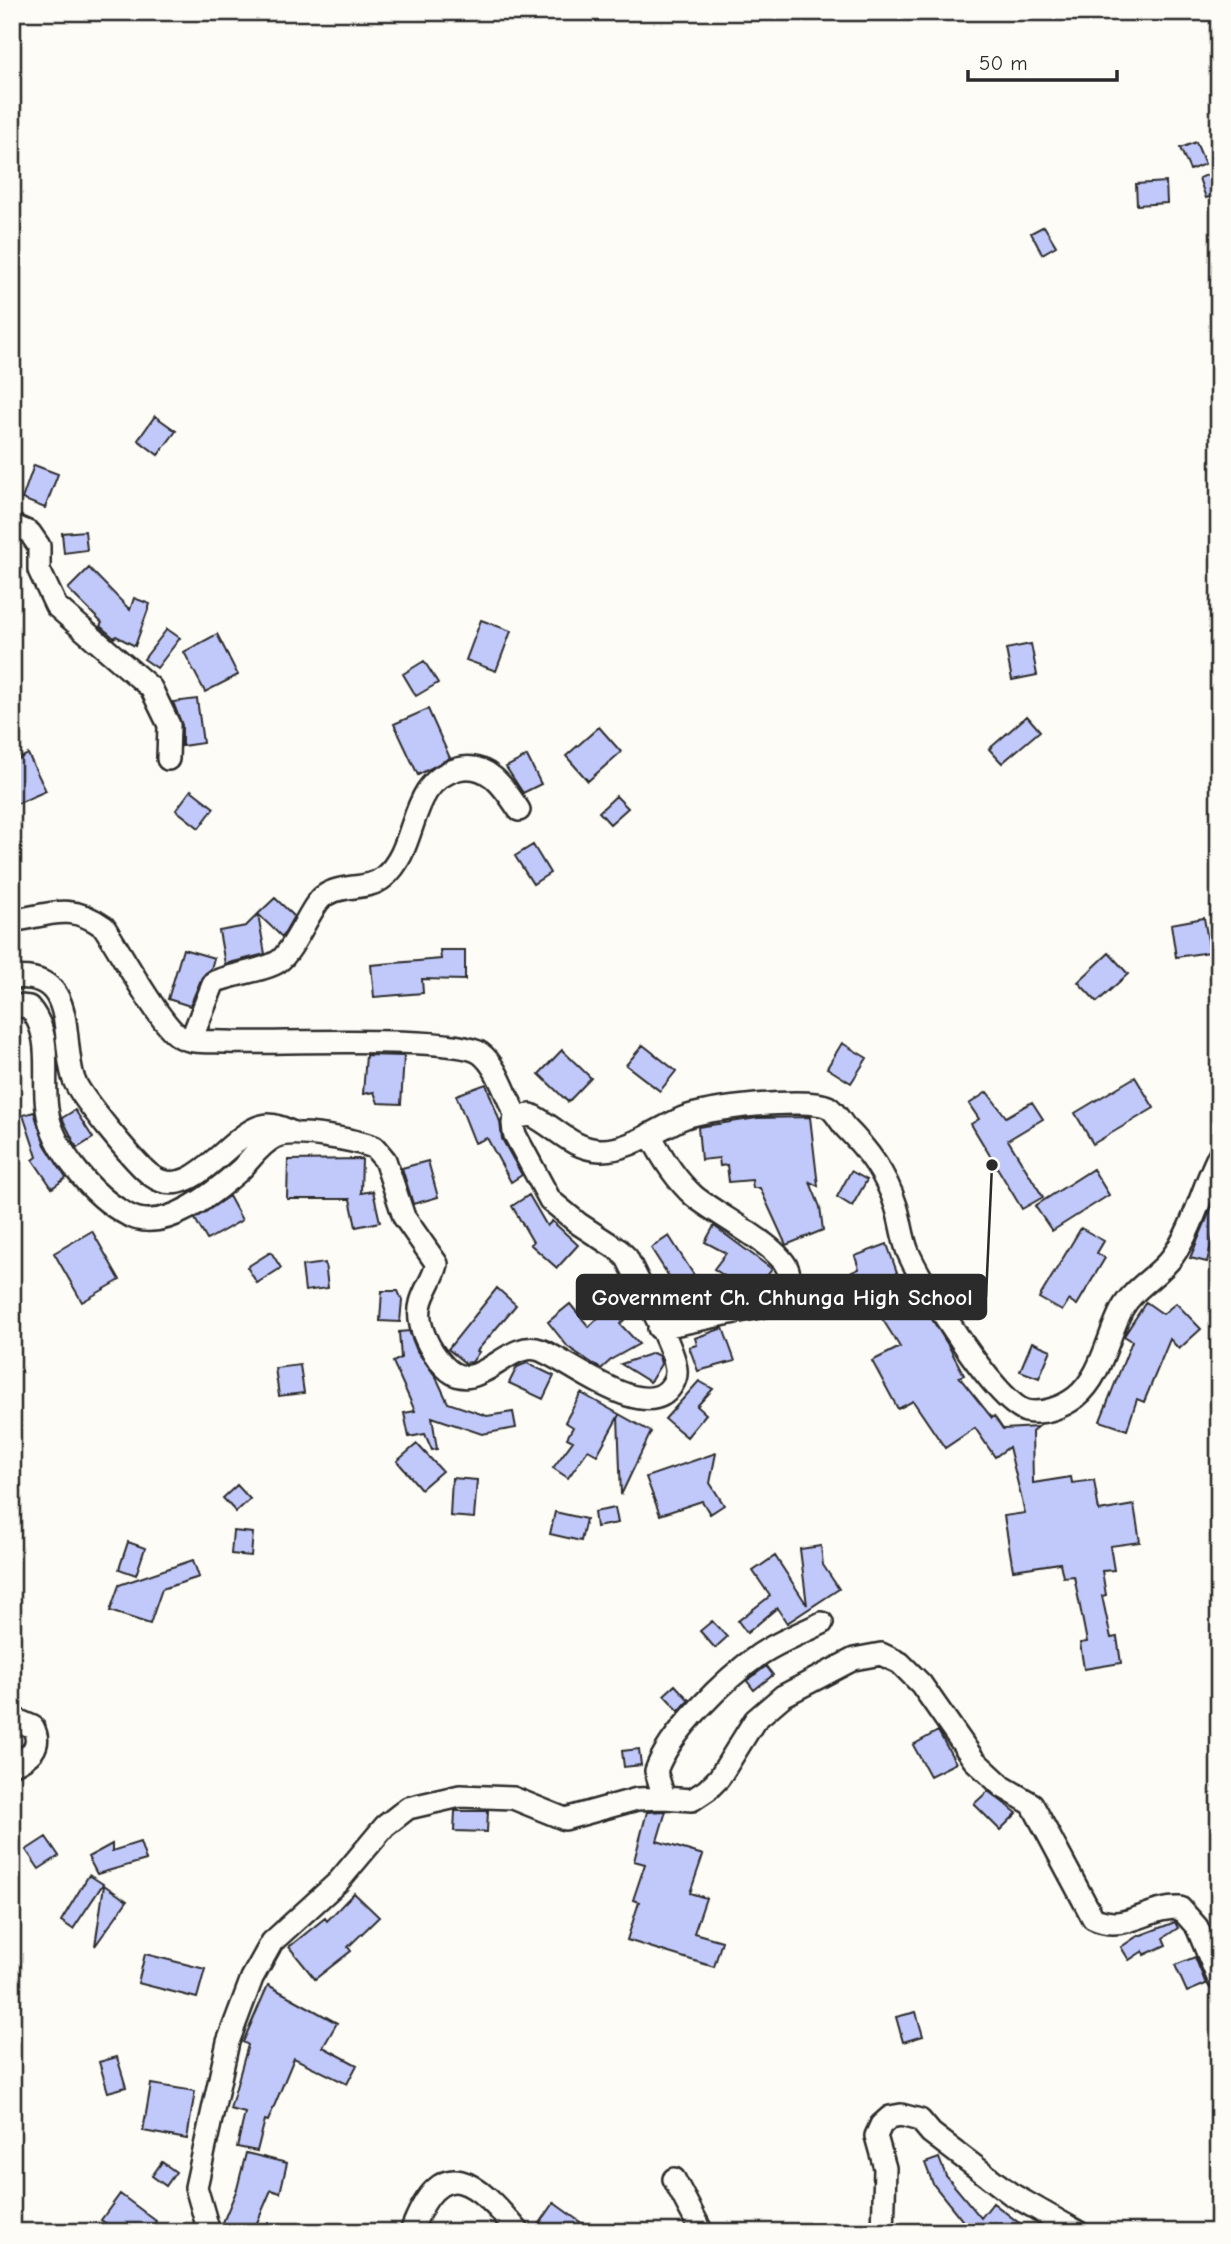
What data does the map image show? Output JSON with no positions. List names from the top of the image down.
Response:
{
  "places": ["Government Ch. Chhunga High School"],
  "scale_bar": "50 m"
}
